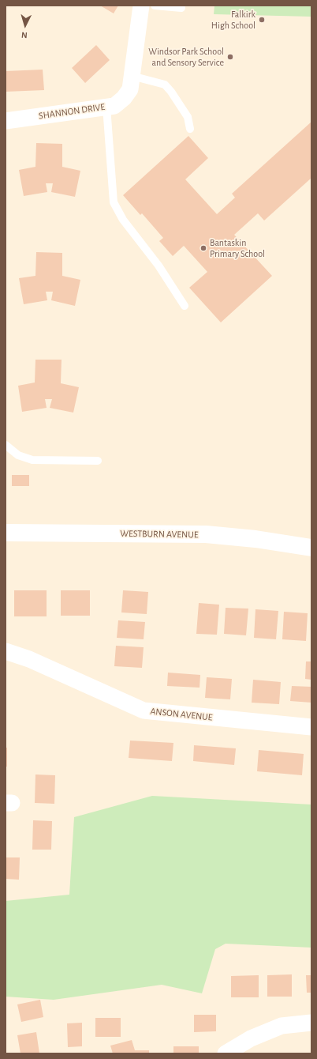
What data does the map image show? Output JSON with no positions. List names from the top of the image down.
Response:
{
  "streets": {
    "main road": ["WESTBURN AVENUE"],
    "street": ["SHANNON DRIVE", "ANSON AVENUE"]
  },
  "places": ["Falkirk High School", "Windsor Park School and Sensory Service", "Bantaskin Primary School"],
  "north": "bottom"
}
